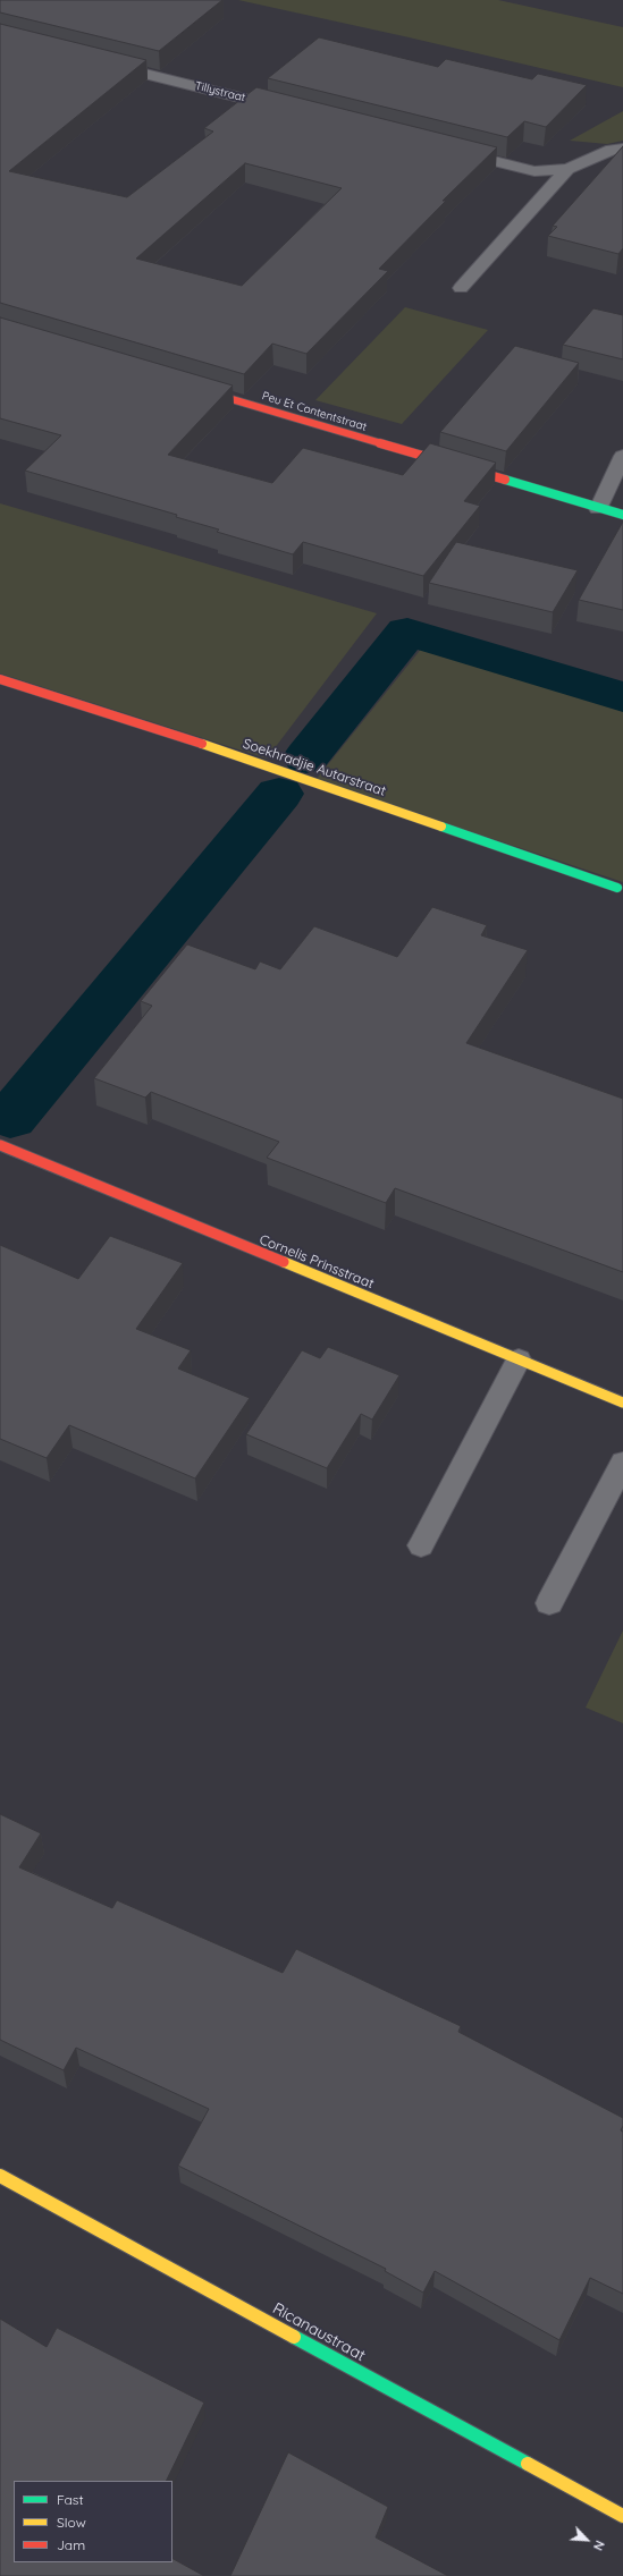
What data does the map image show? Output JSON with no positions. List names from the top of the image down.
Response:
{
  "streets": {
    "street": [
      "Tillystraat",
      "Peu Et Contentstraat",
      "Soekhradjie Autarstraat",
      "Cornelis Prinsstraat",
      "Ricanaustraat"
    ]
  },
  "legend": ["Fast", "Slow", "Jam"],
  "north": "bottom right"
}
